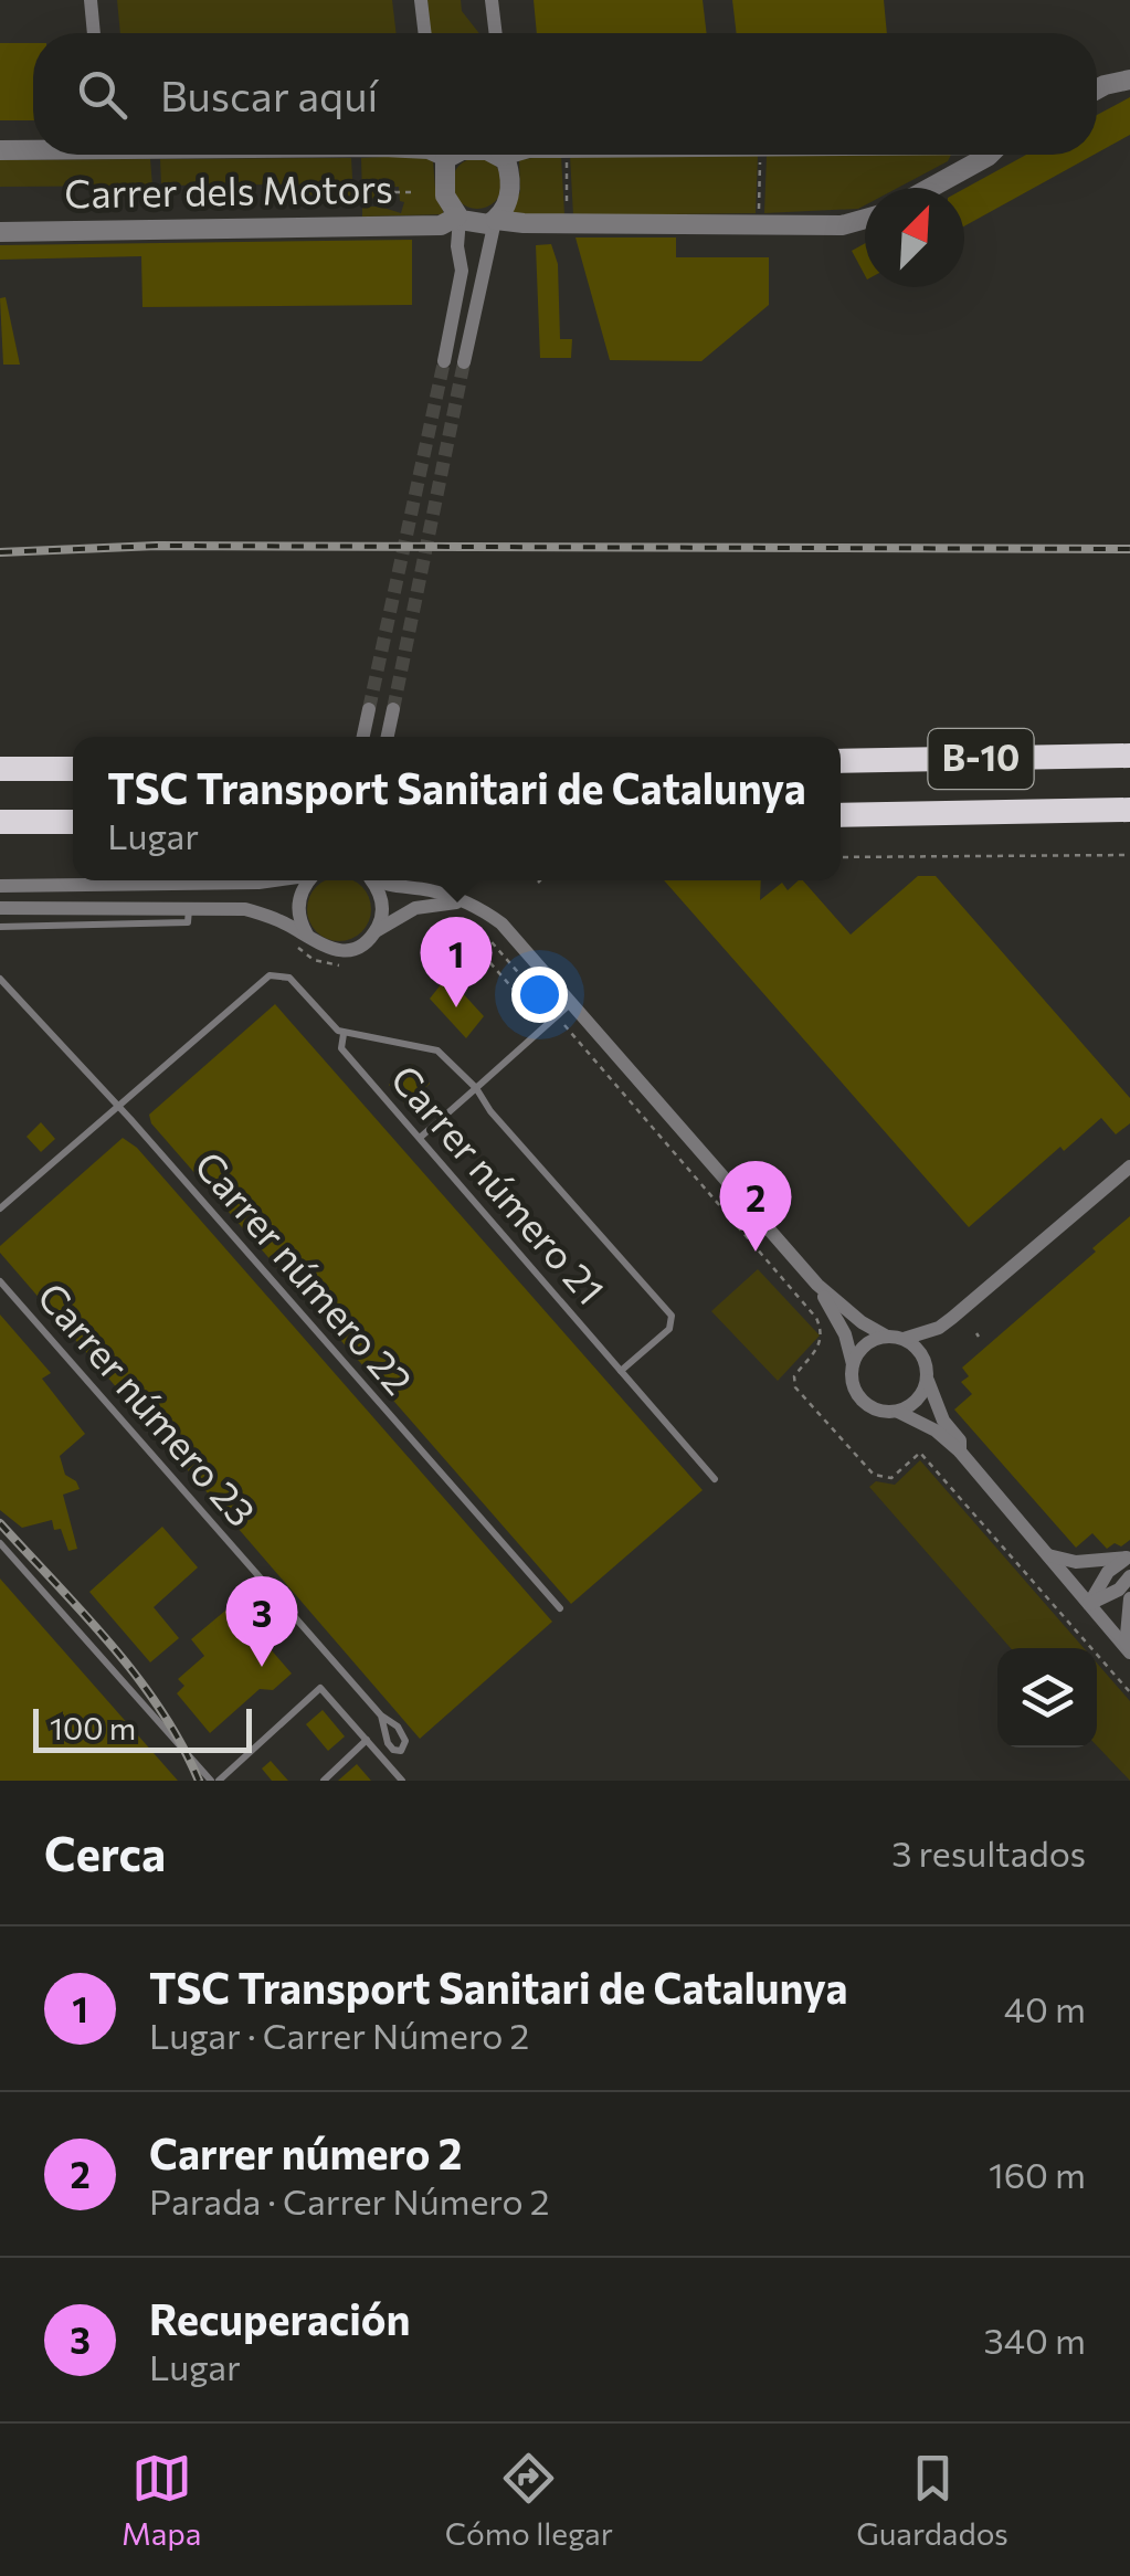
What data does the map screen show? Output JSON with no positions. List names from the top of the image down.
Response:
{
  "streets": {
    "highway": ["B-10"],
    "street": ["Carrer dels Motors"],
    "lane": ["Carrer número 21", "Carrer número 22", "Carrer número 23"]
  },
  "crossings": [
    ["Carrer número 21", "Carrer número 22"]
  ],
  "scale_bar": "100 m",
  "north": "top right",
  "page": {
    "search": "Buscar aquí",
    "popup": ["TSC Transport Sanitari de Catalunya", "Lugar"],
    "pins": ["1", "2", "3"],
    "scale": "100 m",
    "heading": ["Cerca", "3 resultados"],
    "list": [
      {
        "mark": "1",
        "name": "TSC Transport Sanitari de Catalunya",
        "note": "Lugar · Carrer Número 2",
        "value": "40 m"
      },
      {
        "mark": "2",
        "name": "Carrer número 2",
        "note": "Parada · Carrer Número 2",
        "value": "160 m"
      },
      {
        "mark": "3",
        "name": "Recuperación",
        "note": "Lugar",
        "value": "340 m"
      }
    ],
    "nav": ["Mapa", "Cómo llegar", "Guardados"]
  }
}
